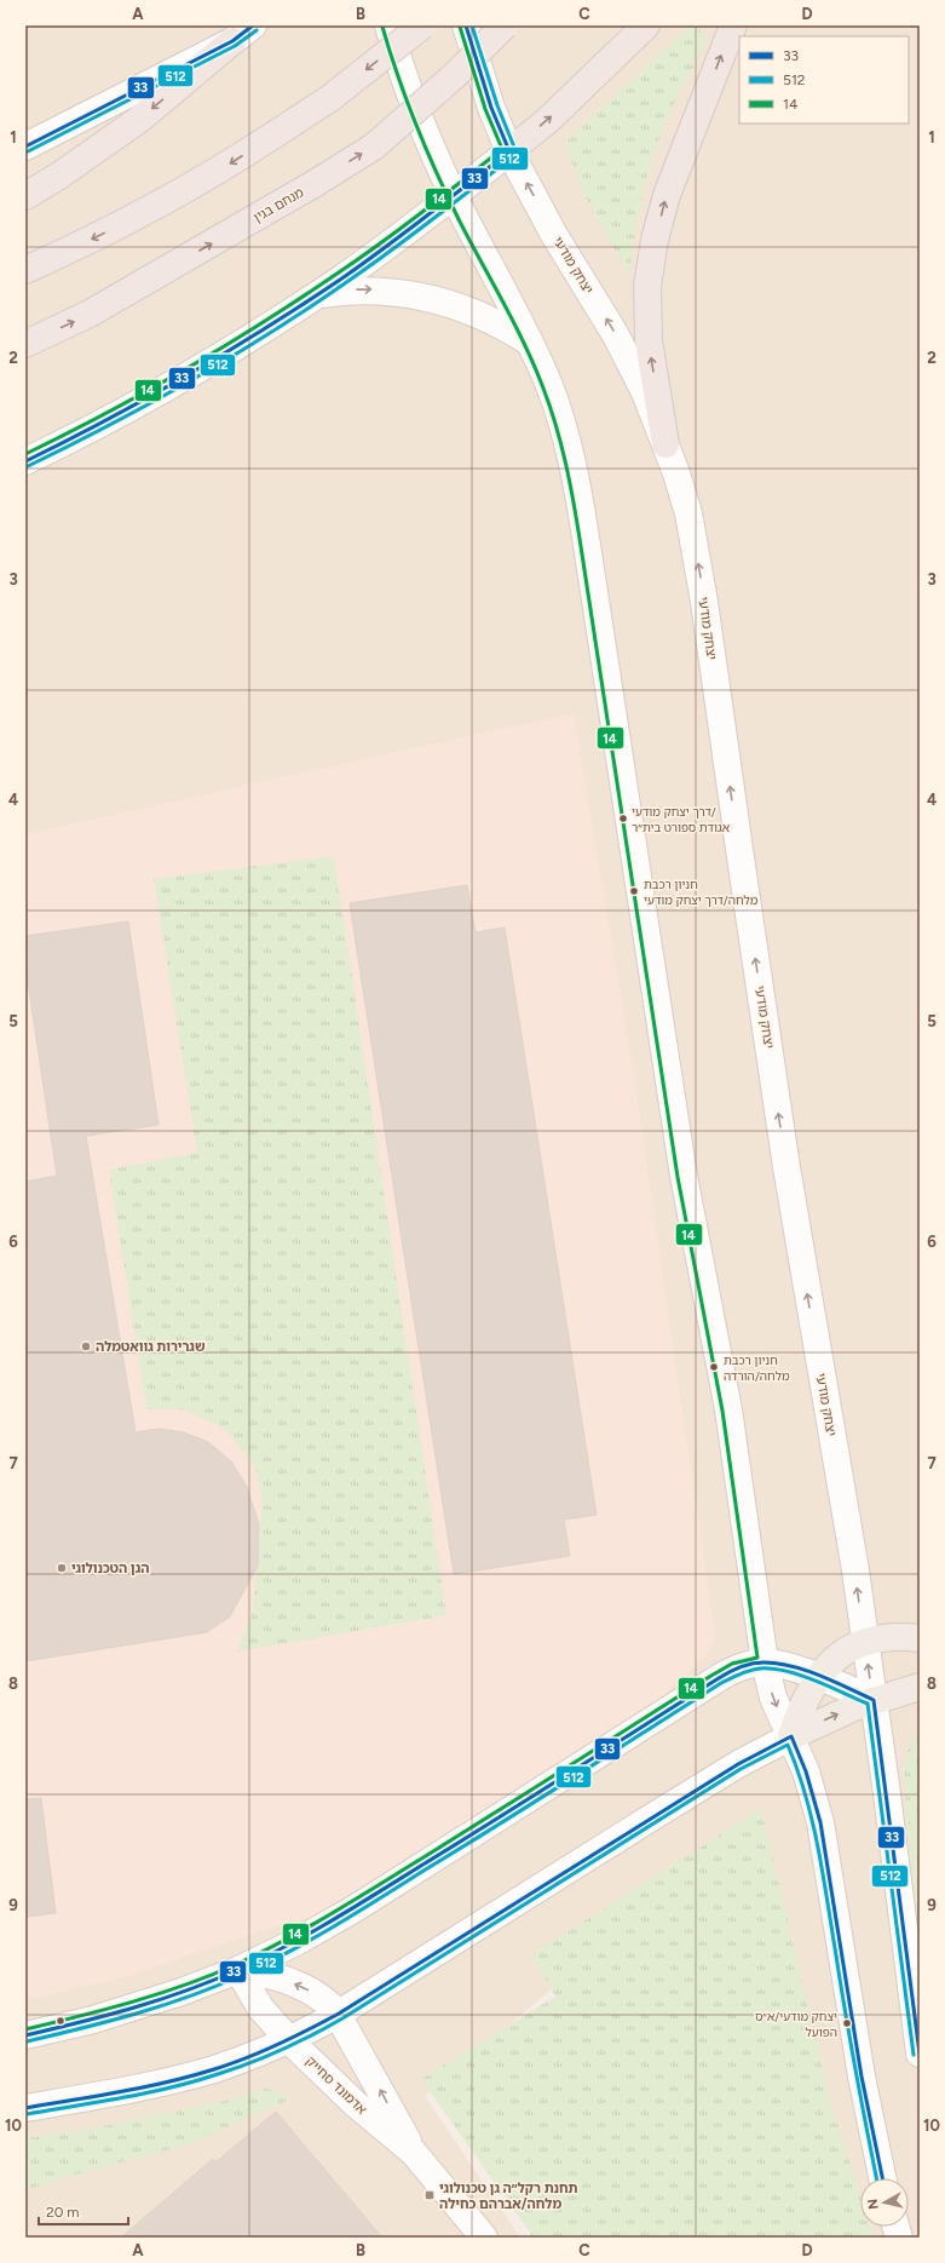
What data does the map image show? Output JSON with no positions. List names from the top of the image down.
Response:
{
  "streets": {
    "highway": ["מנחם בגין"],
    "main road": ["יצחק מודעי", "אדמונד סחייק"]
  },
  "places": {
    "other": [
      "דרך יצחק מודעי/ אגודת ספורט בית״ר",
      "חניון רכבת מלחה/דרך יצחק מודעי",
      "שגרירות גוואטמלה",
      "חניון רכבת מלחה/הורדה",
      "הגן הטכנולוגי",
      "יצחק מודעי/א״ס הפועל"
    ],
    "transit": ["תחנת רקל״ה גן טכנולוגי מלחה/אברהם כחילה"]
  },
  "lines": ["transit line 33", "transit line 512", "transit line 14"],
  "legend": ["33", "512", "14"],
  "scale_bar": "20 m",
  "north": "left",
  "grid": {
    "columns": [
      "A",
      "B",
      "C",
      "D"
    ],
    "rows": [
      "1",
      "2",
      "3",
      "4",
      "5",
      "6",
      "7",
      "8",
      "9",
      "10"
    ]
  }
}
